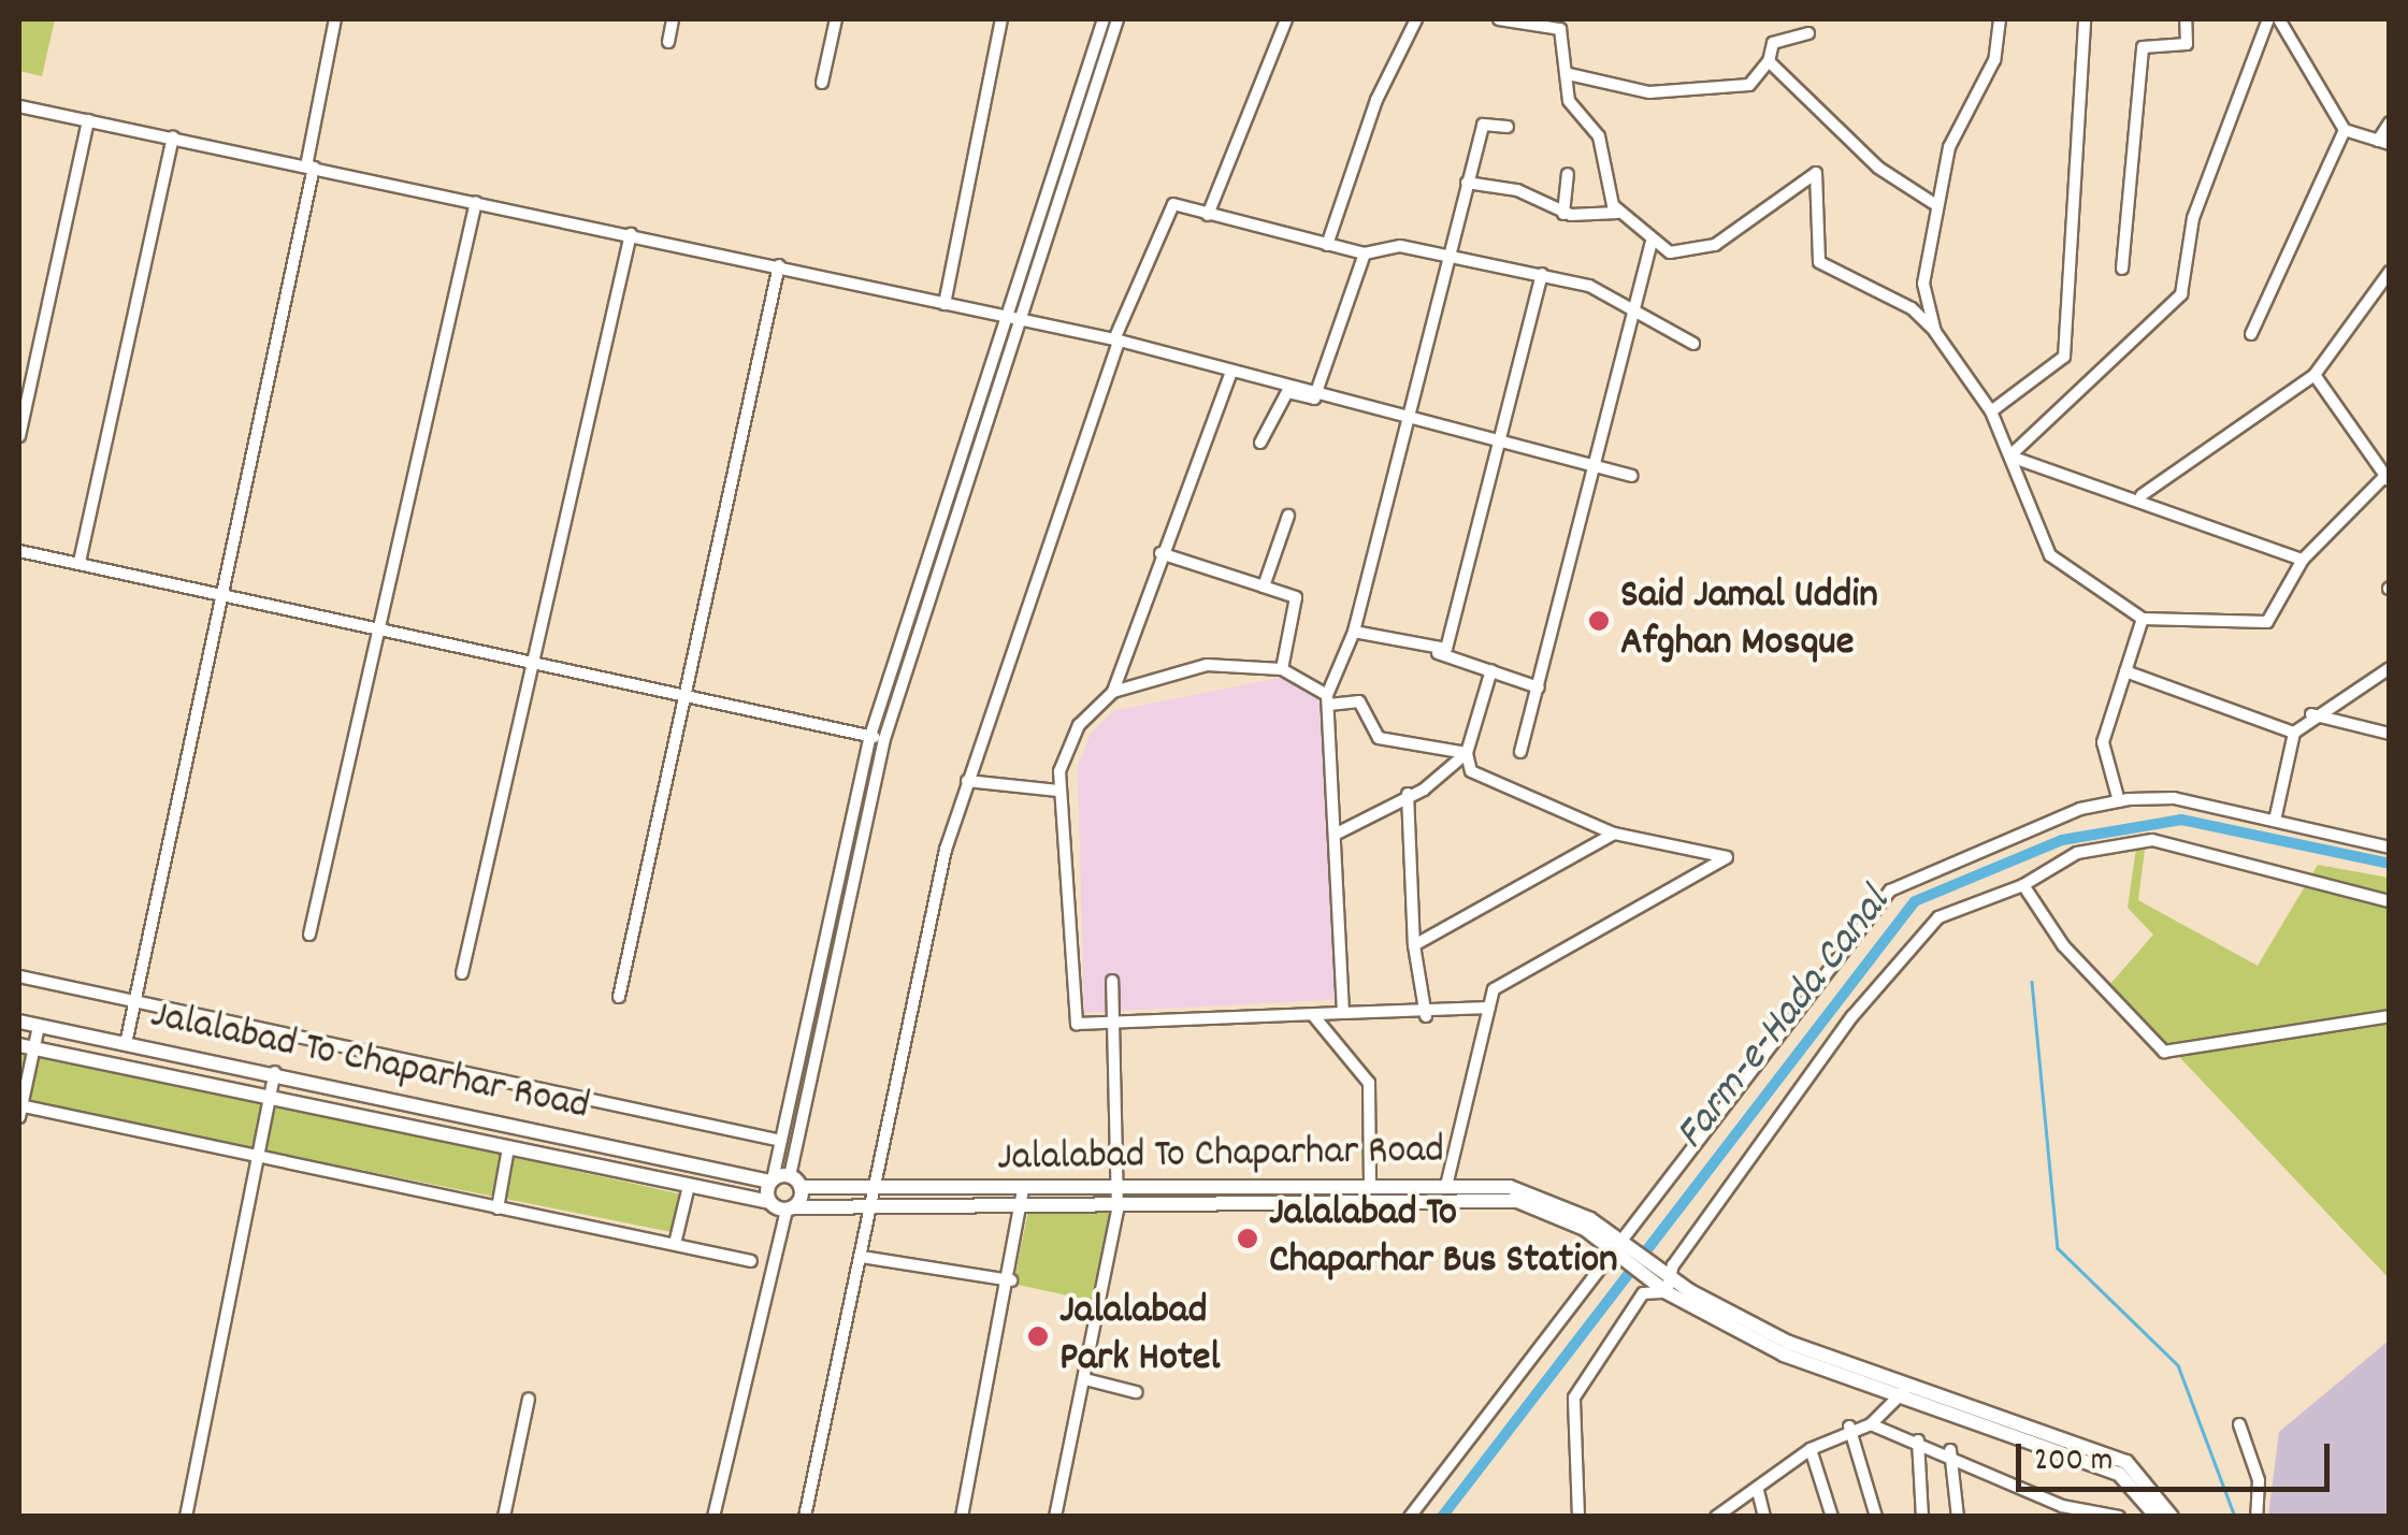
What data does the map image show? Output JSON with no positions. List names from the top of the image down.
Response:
{
  "streets": {
    "main road": ["Jalalabad To Chaparhar Road"]
  },
  "water": ["Farm-e-Hada Canal"],
  "places": ["Said Jamal Uddin Afghan Mosque", "Jalalabad To Chaparhar Bus Station", "Jalalabad Park Hotel"],
  "scale_bar": "200 m"
}
